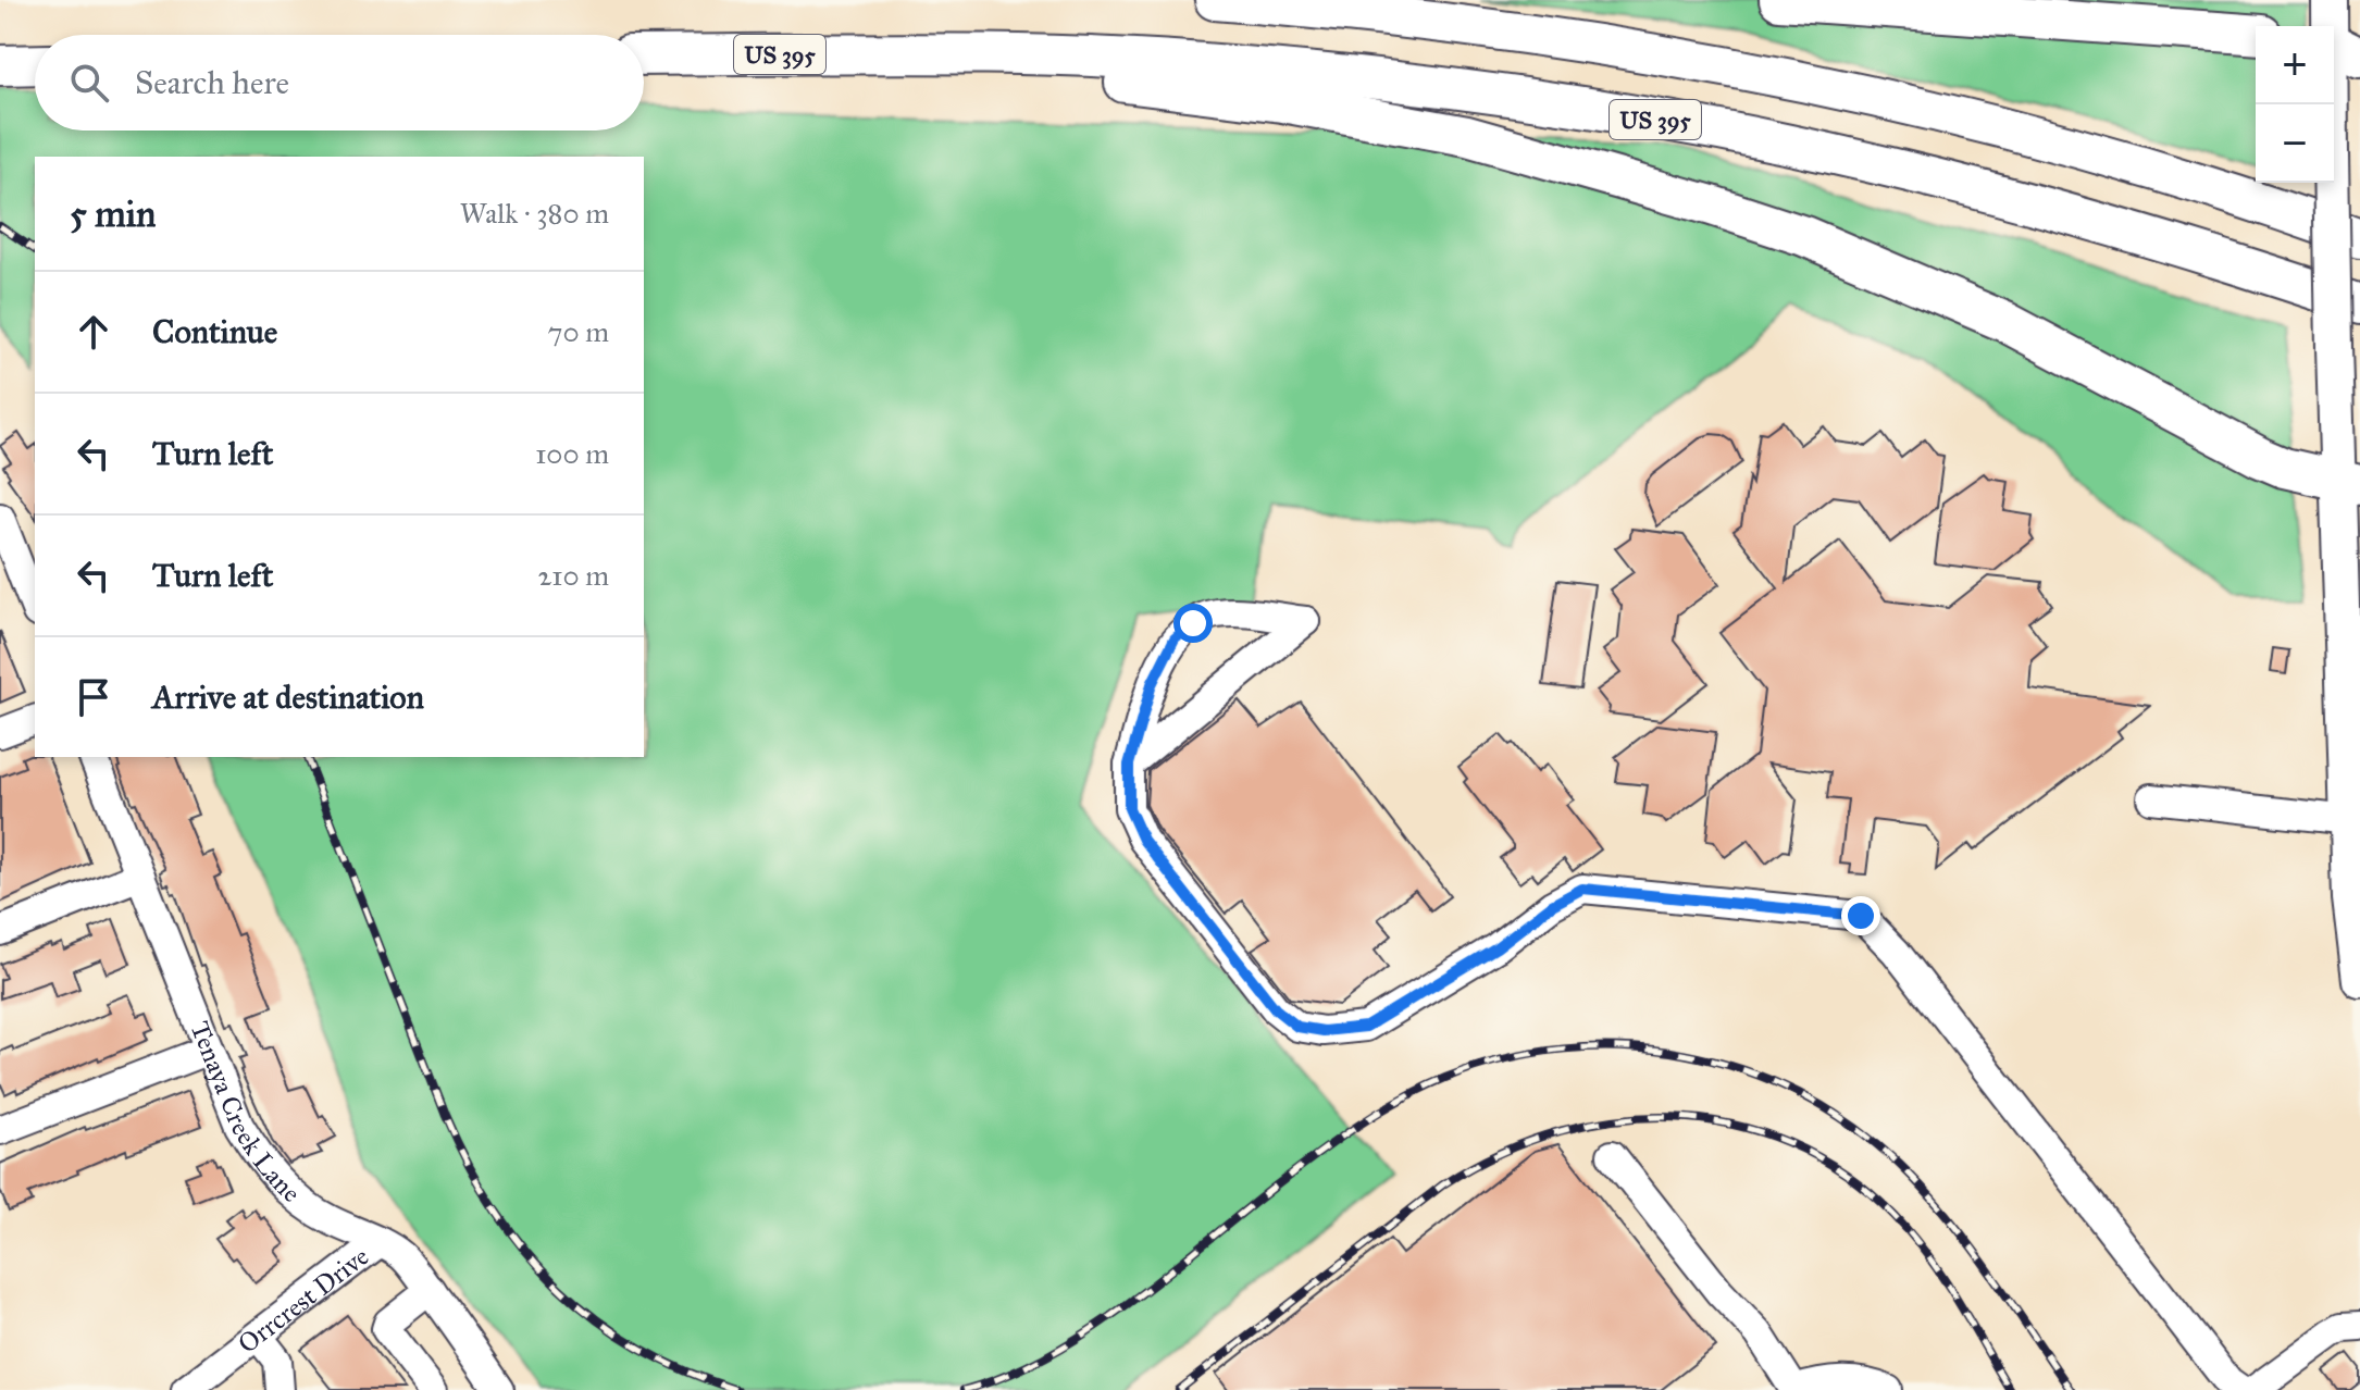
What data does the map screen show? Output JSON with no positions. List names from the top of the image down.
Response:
{
  "streets": {
    "highway": ["US 395"],
    "street": ["Tenaya Creek Lane", "Orrcrest Drive"]
  },
  "crossings": [
    ["Tenaya Creek Lane", "Orrcrest Drive"]
  ],
  "page": {
    "map_buttons": ["+", "−"],
    "search": "Search here",
    "heading": ["5 min", "Walk · 380 m"],
    "list": [
      ["Continue", "70 m"],
      ["Turn left", "100 m"],
      ["Turn left", "210 m"],
      "Arrive at destination"
    ]
  }
}
